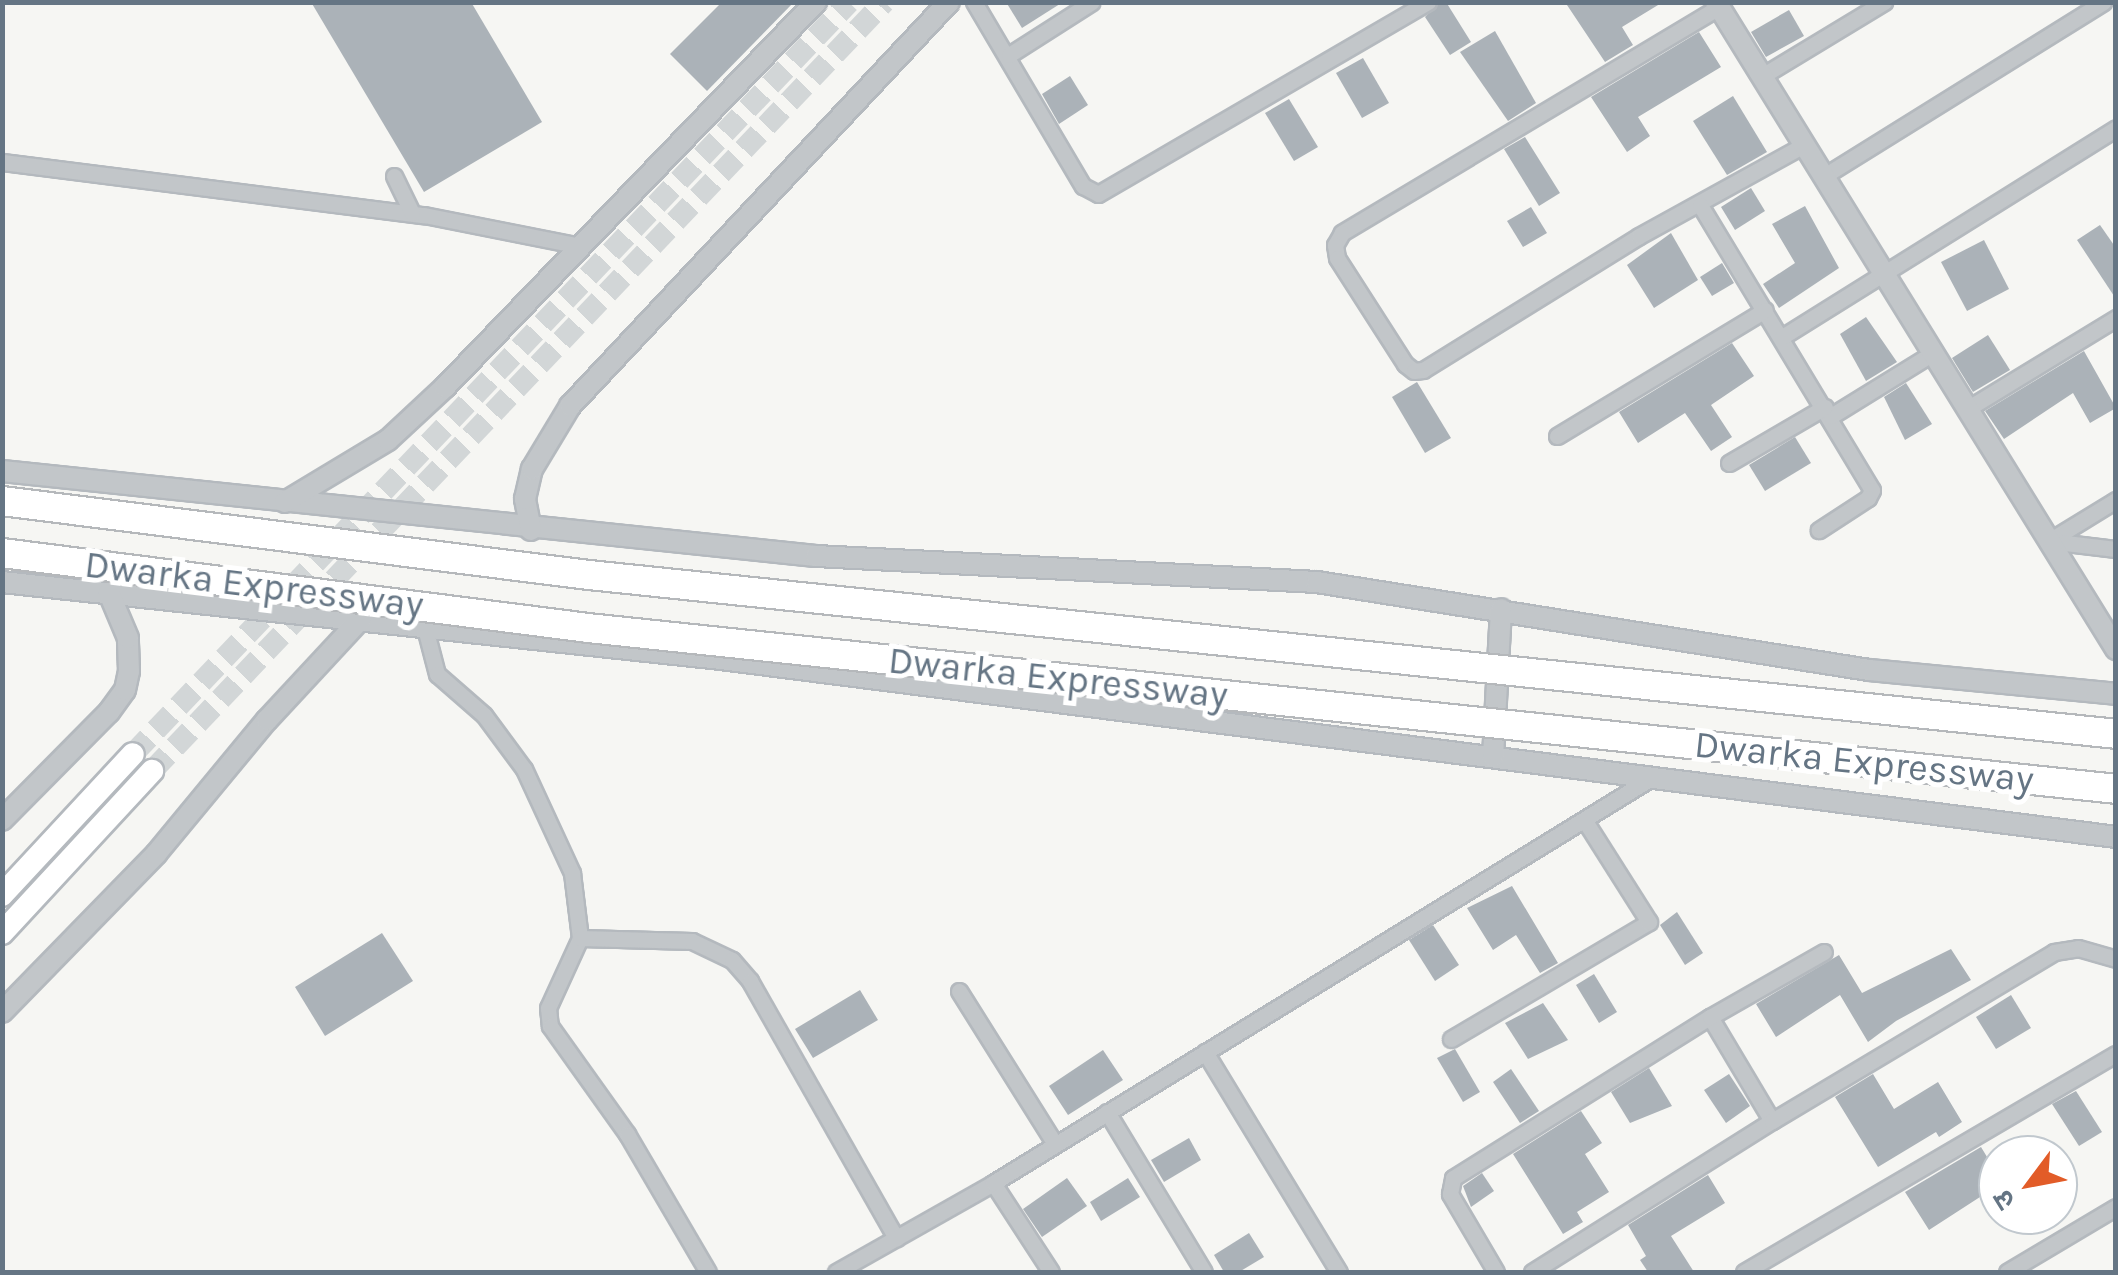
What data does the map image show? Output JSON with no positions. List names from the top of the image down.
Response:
{
  "streets": {
    "highway": ["Dwarka Expressway"]
  },
  "north": "bottom left"
}
